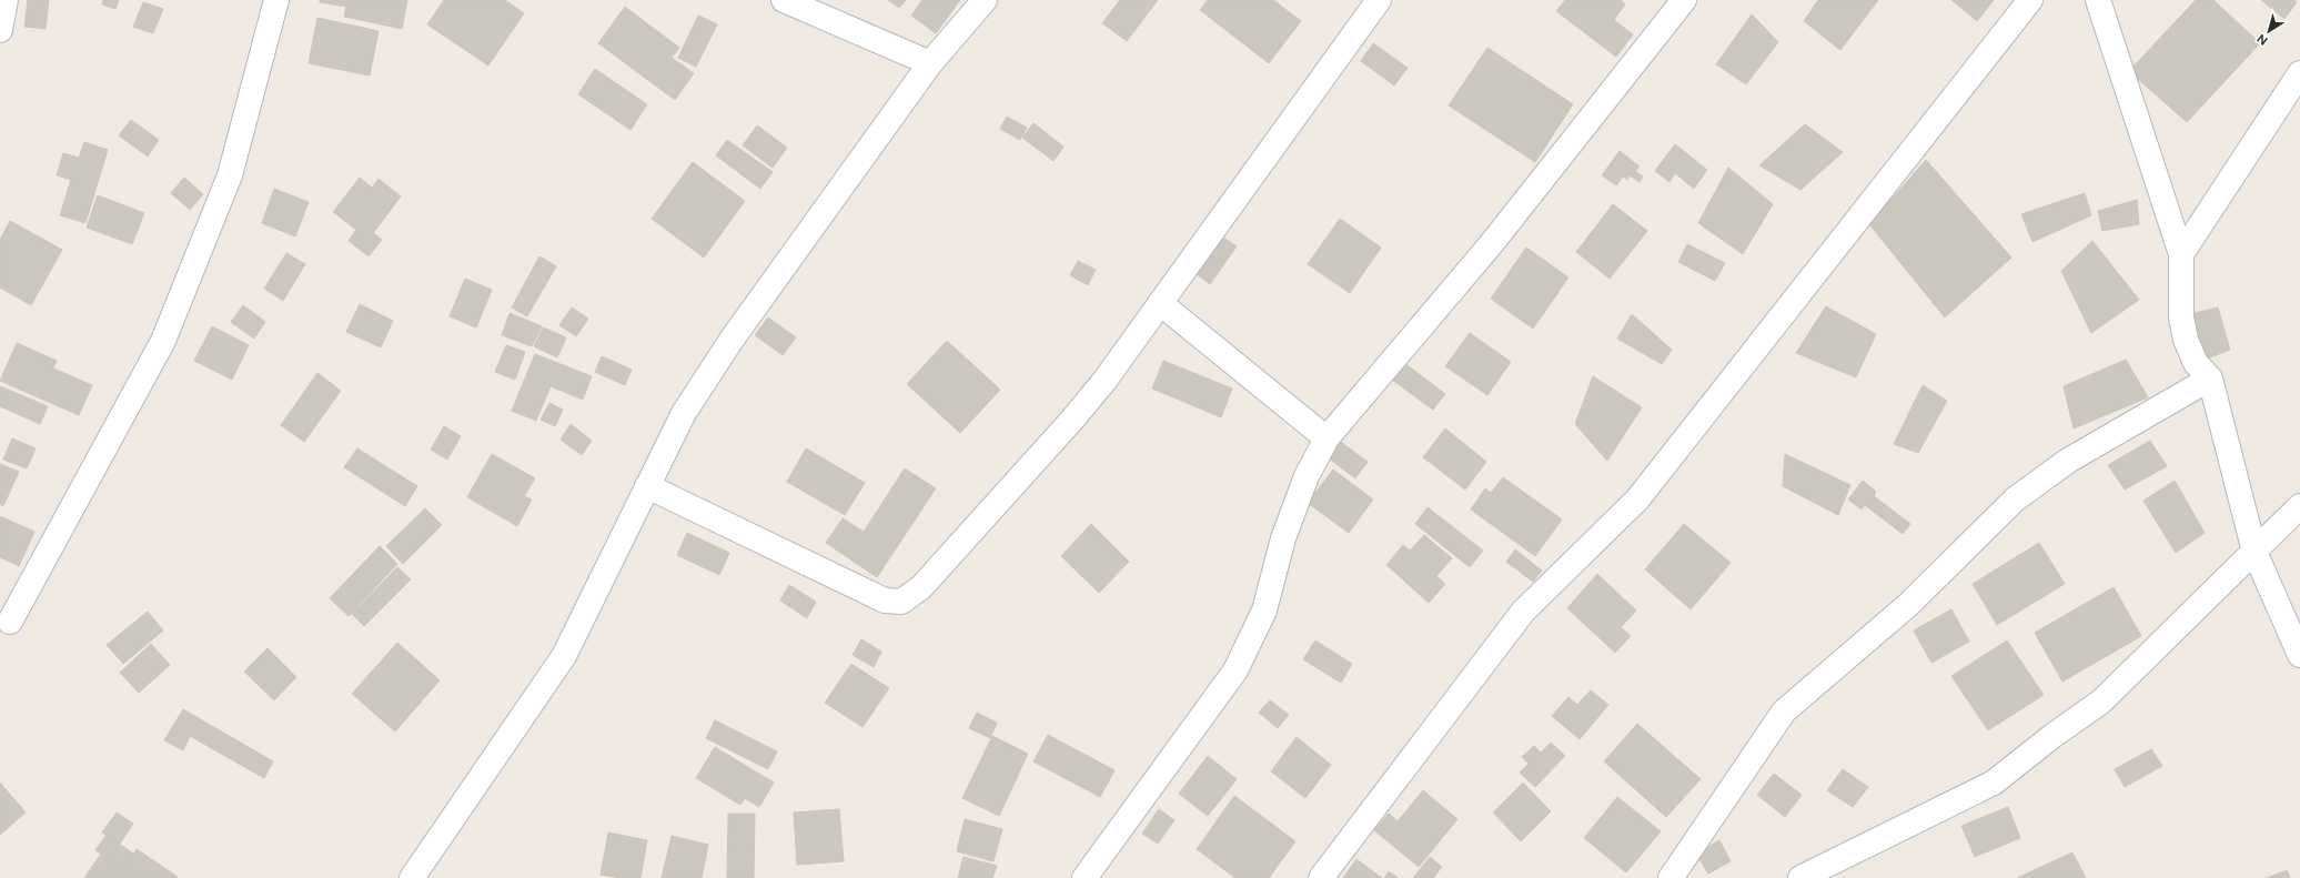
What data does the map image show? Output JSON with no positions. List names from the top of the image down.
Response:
{
  "north": "bottom left"
}
